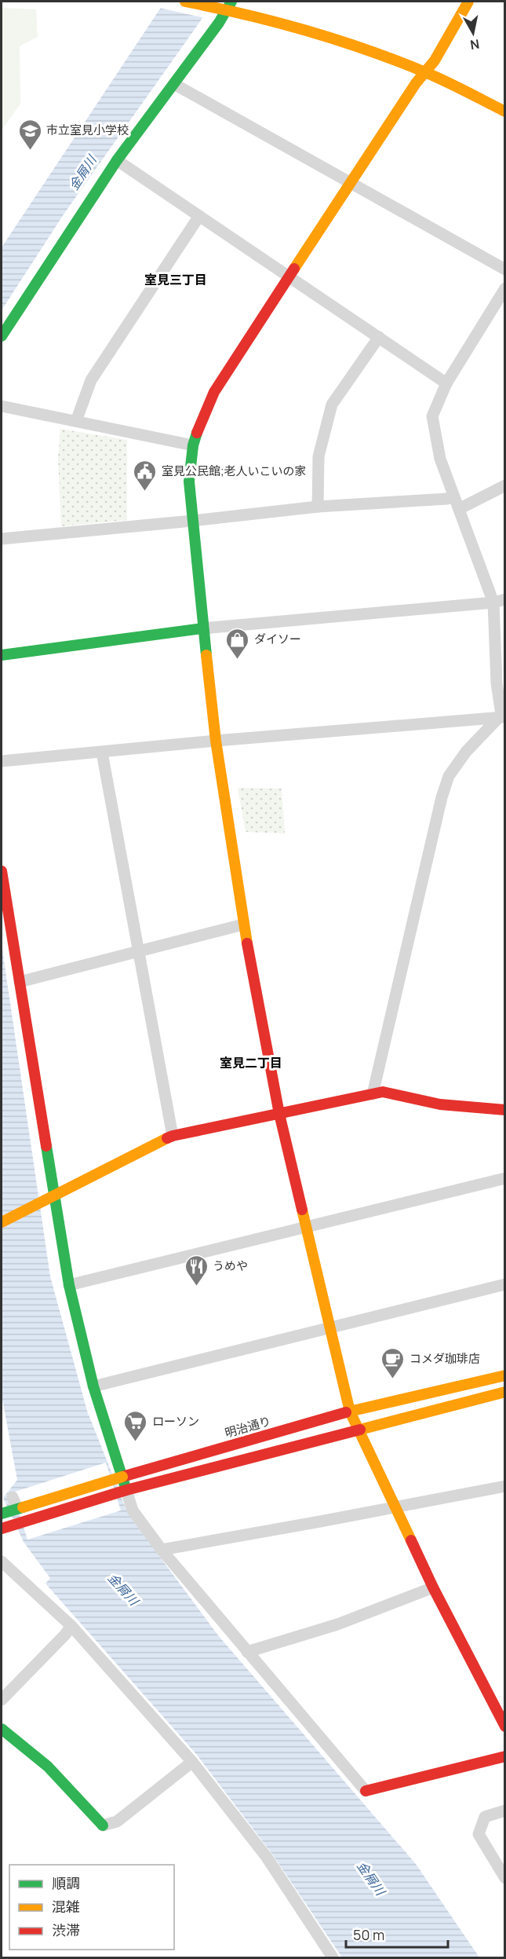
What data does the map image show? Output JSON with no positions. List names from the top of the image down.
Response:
{
  "streets": {
    "street": ["明治通り"]
  },
  "districts": ["室見三丁目", "室見二丁目"],
  "water": ["金屑川"],
  "places": {
    "school or university": ["市立室見小学校"],
    "public building": ["室見公民館;老人いこいの家"],
    "shop": ["ダイソー"],
    "restaurant": ["うめや"],
    "cafe": ["コメダ珈琲店"],
    "supermarket": ["ローソン"]
  },
  "legend": ["順調", "混雑", "渋滞"],
  "scale_bar": "50 m",
  "north": "bottom"
}
